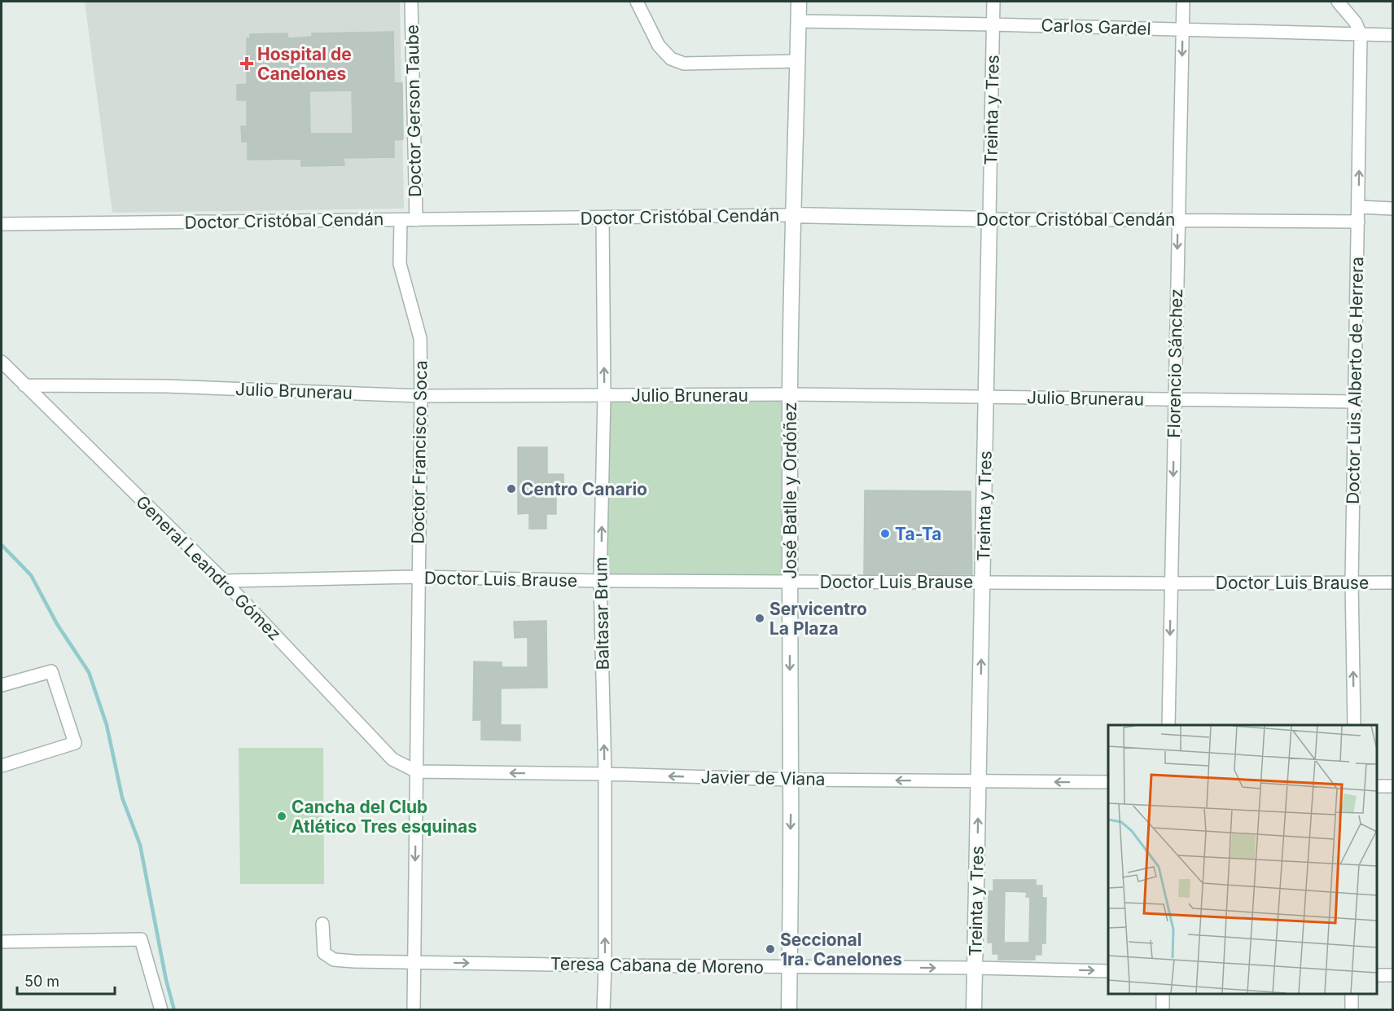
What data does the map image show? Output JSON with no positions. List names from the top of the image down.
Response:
{
  "streets": {
    "street": [
      "Carlos Gardel",
      "Treinta y Tres",
      "Doctor Gerson Taube",
      "Doctor Cristóbal Cendán",
      "Florencio Sánchez",
      "Doctor Luis Alberto de Herrera",
      "Julio Brunerau",
      "Doctor Francisco Soca",
      "José Batlle y Ordóñez",
      "General Leandro Gómez",
      "Doctor Luis Brause",
      "Baltasar Brum",
      "Javier de Viana",
      "Teresa Cabana de Moreno"
    ]
  },
  "crossings": [
    ["Carlos Gardel", "Treinta y Tres"],
    ["Carlos Gardel", "Florencio Sánchez"],
    ["Carlos Gardel", "Doctor Luis Alberto de Herrera"],
    ["Carlos Gardel", "José Batlle y Ordóñez"],
    ["Treinta y Tres", "Doctor Cristóbal Cendán"],
    ["Treinta y Tres", "Julio Brunerau"],
    ["Treinta y Tres", "Doctor Luis Brause"],
    ["Treinta y Tres", "Javier de Viana"],
    ["Treinta y Tres", "Teresa Cabana de Moreno"],
    ["Doctor Gerson Taube", "Doctor Cristóbal Cendán"],
    ["Doctor Cristóbal Cendán", "Florencio Sánchez"],
    ["Doctor Cristóbal Cendán", "Doctor Luis Alberto de Herrera"],
    ["Doctor Cristóbal Cendán", "Doctor Francisco Soca"],
    ["Doctor Cristóbal Cendán", "José Batlle y Ordóñez"],
    ["Doctor Cristóbal Cendán", "Baltasar Brum"],
    ["Florencio Sánchez", "Julio Brunerau"],
    ["Florencio Sánchez", "Doctor Luis Brause"],
    ["Doctor Luis Alberto de Herrera", "Julio Brunerau"],
    ["Doctor Luis Alberto de Herrera", "Doctor Luis Brause"],
    ["Julio Brunerau", "Doctor Francisco Soca"],
    ["Julio Brunerau", "José Batlle y Ordóñez"],
    ["Julio Brunerau", "General Leandro Gómez"],
    ["Julio Brunerau", "Baltasar Brum"],
    ["Doctor Francisco Soca", "General Leandro Gómez"],
    ["Doctor Francisco Soca", "Doctor Luis Brause"],
    ["Doctor Francisco Soca", "Javier de Viana"],
    ["Doctor Francisco Soca", "Teresa Cabana de Moreno"],
    ["José Batlle y Ordóñez", "Doctor Luis Brause"],
    ["José Batlle y Ordóñez", "Javier de Viana"],
    ["José Batlle y Ordóñez", "Teresa Cabana de Moreno"],
    ["General Leandro Gómez", "Doctor Luis Brause"],
    ["General Leandro Gómez", "Javier de Viana"],
    ["Doctor Luis Brause", "Baltasar Brum"],
    ["Baltasar Brum", "Javier de Viana"],
    ["Baltasar Brum", "Teresa Cabana de Moreno"]
  ],
  "one_way": [
    "Treinta y Tres",
    "Florencio Sánchez",
    "Doctor Luis Alberto de Herrera",
    "José Batlle y Ordóñez",
    "Baltasar Brum",
    "Javier de Viana",
    "Teresa Cabana de Moreno"
  ],
  "places": {
    "health": ["Hospital de Canelones"],
    "other": [
      "Centro Canario",
      "Ta-Ta",
      "Servicentro La Plaza",
      "Cancha del Club Atlético Tres esquinas",
      "Seccional 1ra. Canelones"
    ]
  },
  "scale_bar": "50 m"
}
